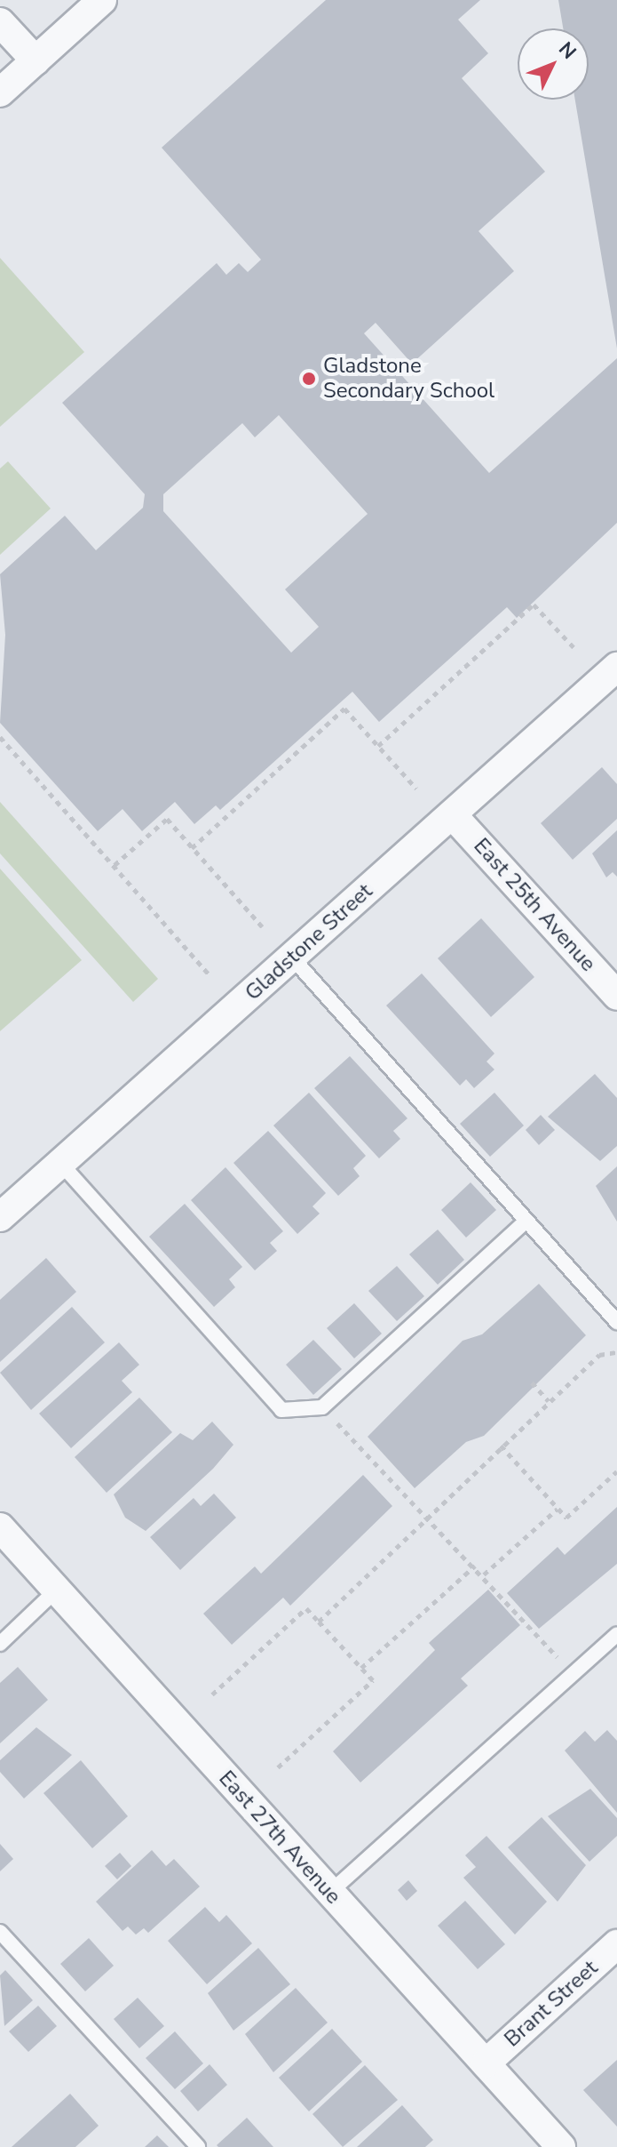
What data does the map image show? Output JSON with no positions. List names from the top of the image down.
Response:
{
  "streets": {
    "street": [
      "East 25th Avenue",
      "Gladstone Street",
      "East 27th Avenue",
      "Brant Street"
    ]
  },
  "crossings": [
    ["East 25th Avenue", "Gladstone Street"],
    ["East 27th Avenue", "Brant Street"]
  ],
  "places": ["Gladstone Secondary School"],
  "north": "top right"
}
